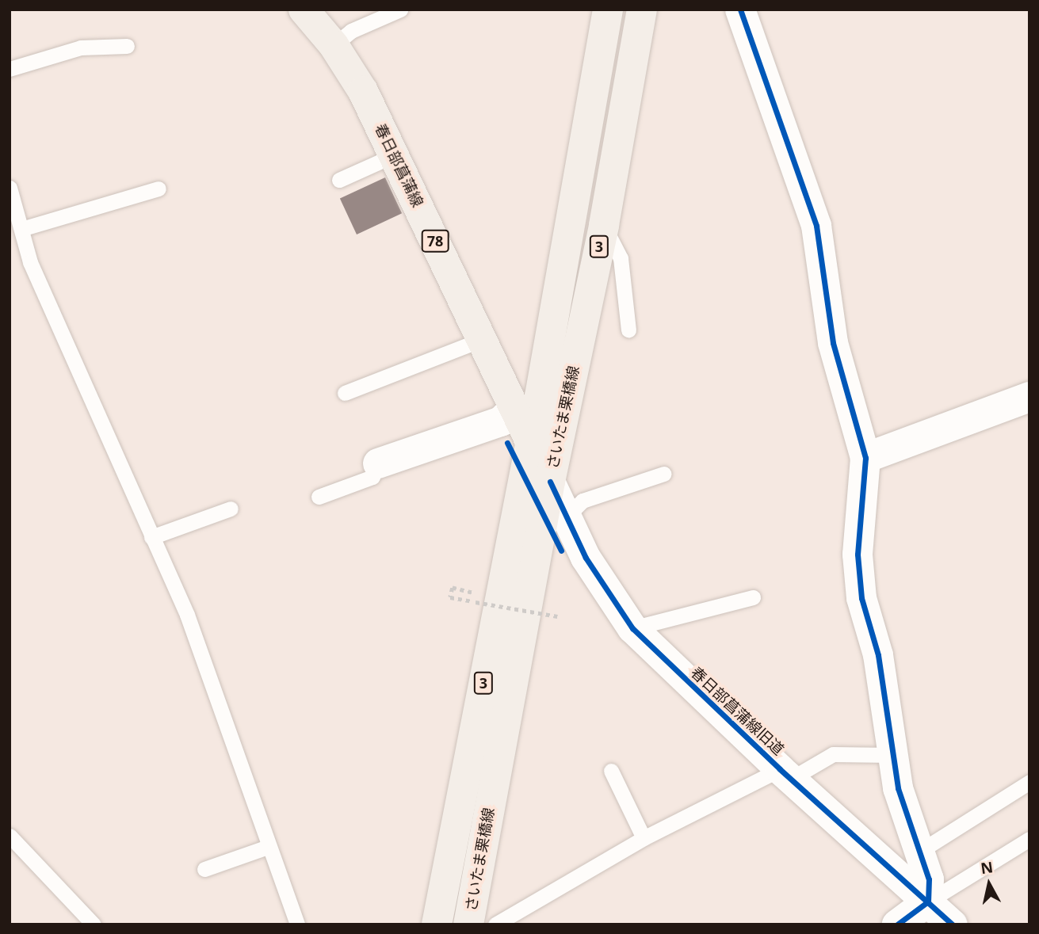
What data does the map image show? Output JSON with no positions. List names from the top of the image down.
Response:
{
  "streets": {
    "main road": [
      "春日部菖蒲線",
      "78",
      "3",
      "さいたま栗橋線"
    ],
    "street": ["春日部菖蒲線旧道"]
  },
  "crossings": [
    ["春日部菖蒲線", "さいたま栗橋線"],
    ["春日部菖蒲線", "春日部菖蒲線旧道"],
    ["さいたま栗橋線", "春日部菖蒲線旧道"]
  ],
  "north": "top"
}
